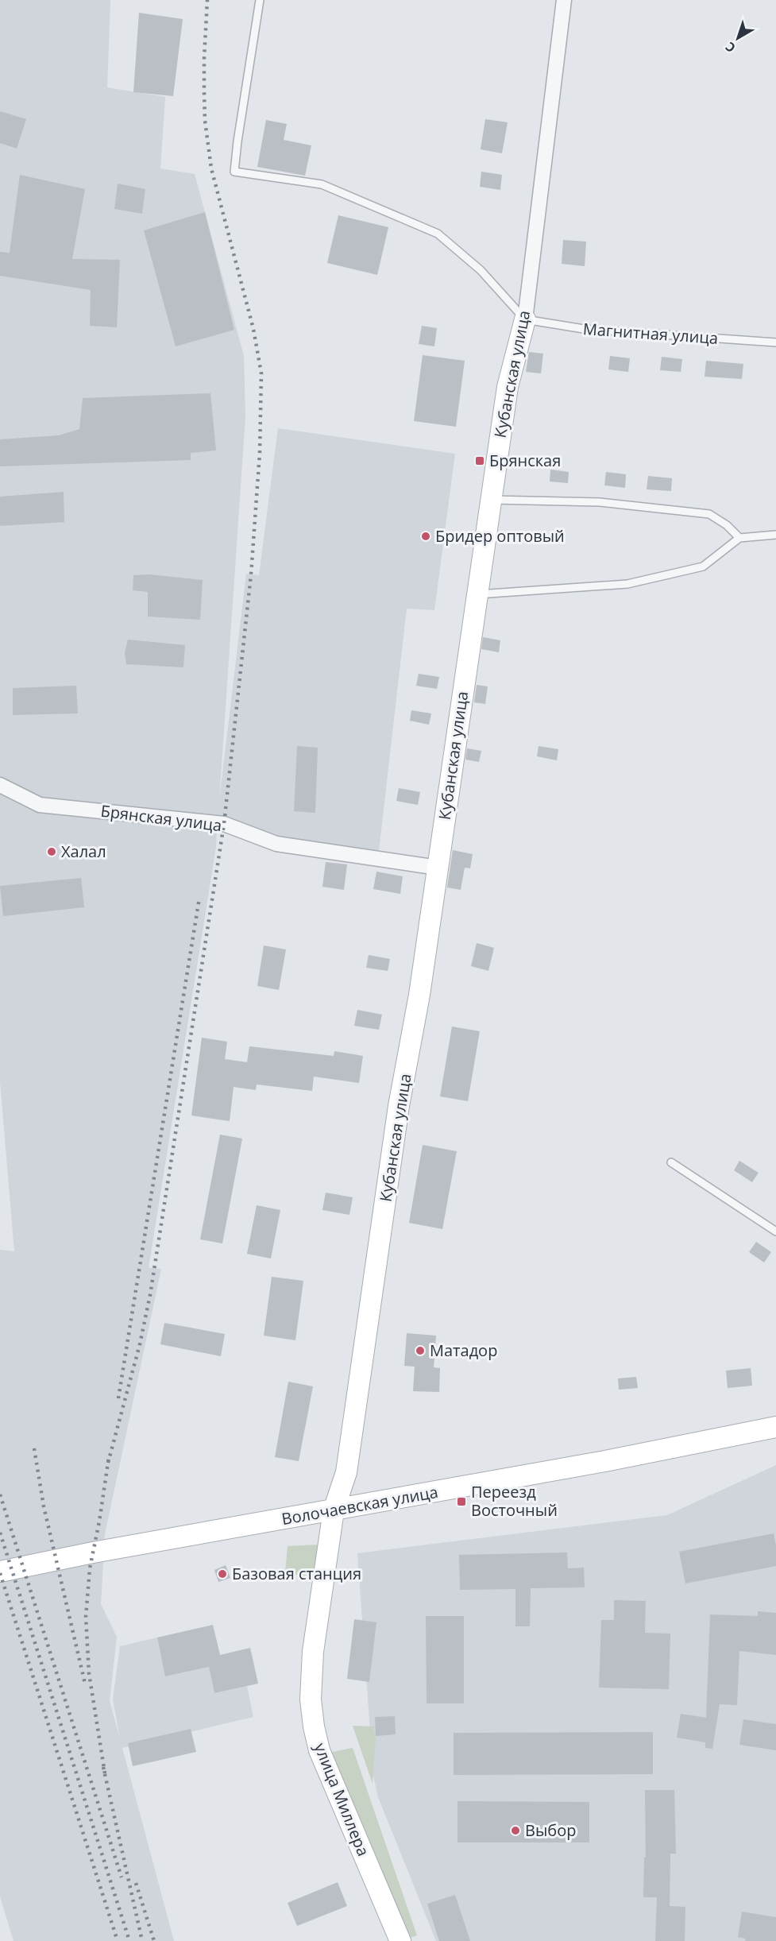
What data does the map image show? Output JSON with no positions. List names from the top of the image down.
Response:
{
  "streets": {
    "main road": ["Кубанская улица", "Волочаевская улица", "улица Миллера"],
    "street": ["Брянская улица"],
    "lane": ["Магнитная улица"]
  },
  "crossings": [
    ["Магнитная улица", "Кубанская улица"],
    ["Кубанская улица", "Брянская улица"],
    ["Кубанская улица", "Волочаевская улица"],
    ["Кубанская улица", "улица Миллера"],
    ["Волочаевская улица", "улица Миллера"]
  ],
  "places": {
    "transit": ["Брянская", "Переезд Восточный"],
    "other": [
      "Бридер оптовый",
      "Халал",
      "Матадор",
      "Базовая станция",
      "Выбор"
    ]
  },
  "north": "bottom left"
}
